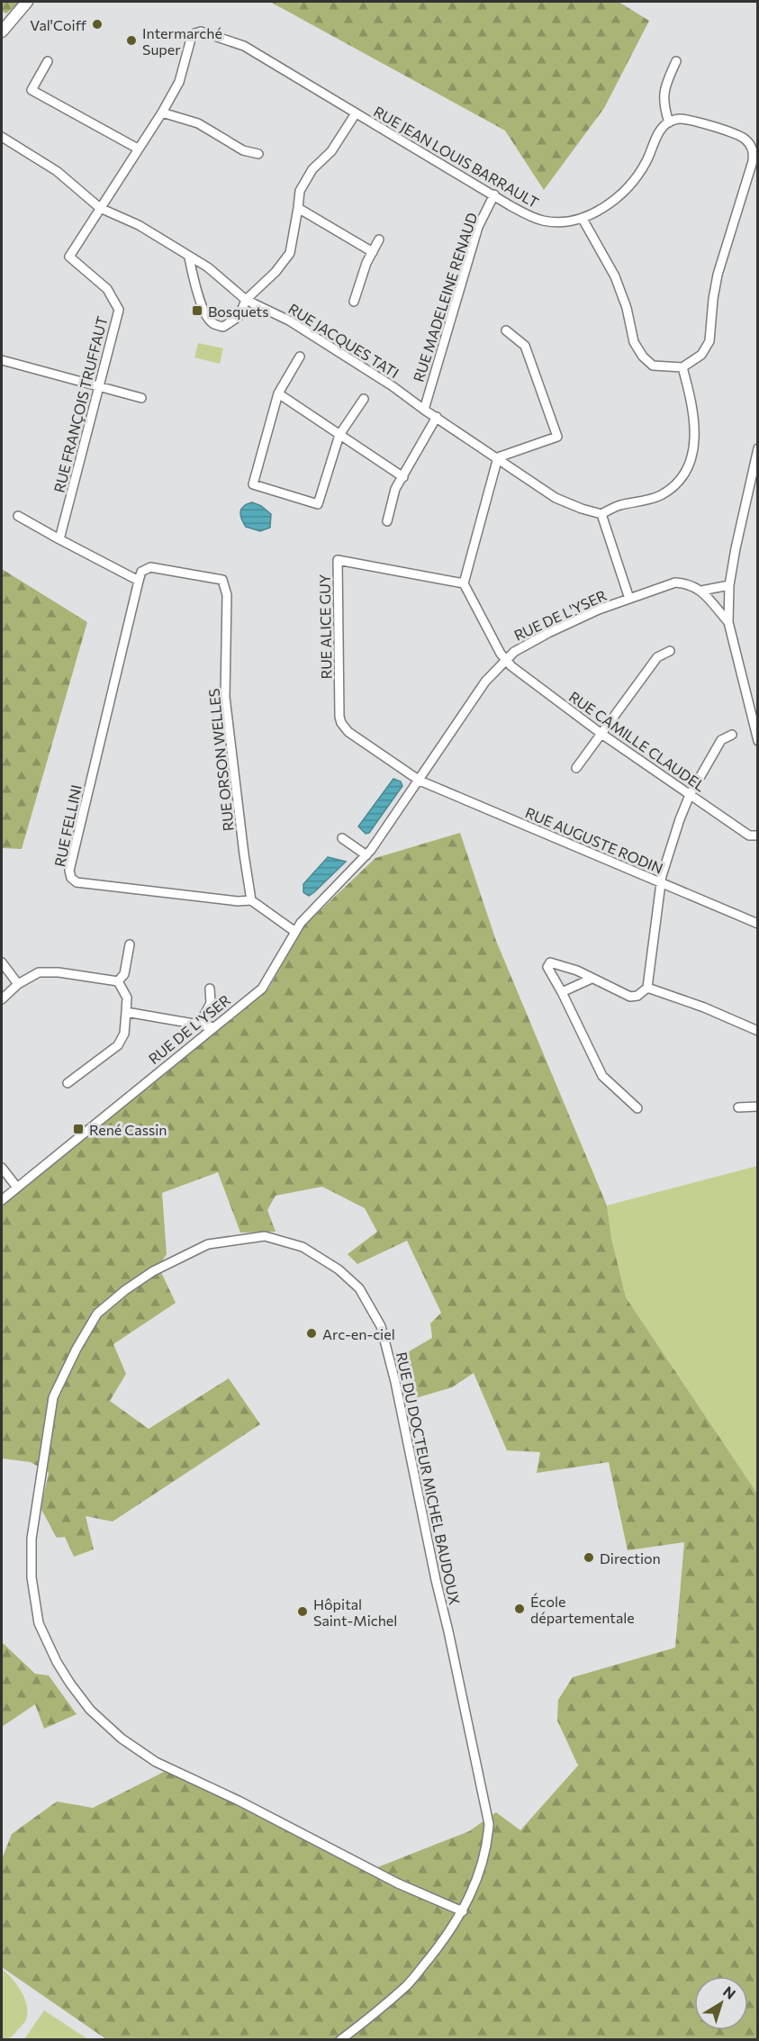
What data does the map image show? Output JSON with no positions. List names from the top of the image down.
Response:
{
  "streets": {
    "street": [
      "RUE JEAN LOUIS BARRAULT",
      "RUE MADELEINE RENAUD",
      "RUE JACQUES TATI",
      "RUE FRANÇOIS TRUFFAUT",
      "RUE DE L'YSER",
      "RUE ALICE GUY",
      "RUE CAMILLE CLAUDEL",
      "RUE ORSON WELLES",
      "RUE FELLINI",
      "RUE AUGUSTE RODIN",
      "RUE DU DOCTEUR MICHEL BAUDOUX"
    ]
  },
  "crossings": [
    ["RUE JEAN LOUIS BARRAULT", "RUE MADELEINE RENAUD"],
    ["RUE JEAN LOUIS BARRAULT", "RUE JACQUES TATI"],
    ["RUE JEAN LOUIS BARRAULT", "RUE FRANÇOIS TRUFFAUT"],
    ["RUE MADELEINE RENAUD", "RUE JACQUES TATI"],
    ["RUE JACQUES TATI", "RUE FRANÇOIS TRUFFAUT"],
    ["RUE DE L'YSER", "RUE ALICE GUY"],
    ["RUE DE L'YSER", "RUE CAMILLE CLAUDEL"],
    ["RUE DE L'YSER", "RUE AUGUSTE RODIN"],
    ["RUE ALICE GUY", "RUE AUGUSTE RODIN"],
    ["RUE ORSON WELLES", "RUE FELLINI"]
  ],
  "places": {
    "other": [
      "Val'Coiff",
      "Intermarché Super",
      "Arc-en-ciel",
      "Direction",
      "École départementale",
      "Hôpital Saint-Michel"
    ],
    "transit": ["Bosquets", "René Cassin"]
  },
  "north": "top right"
}
